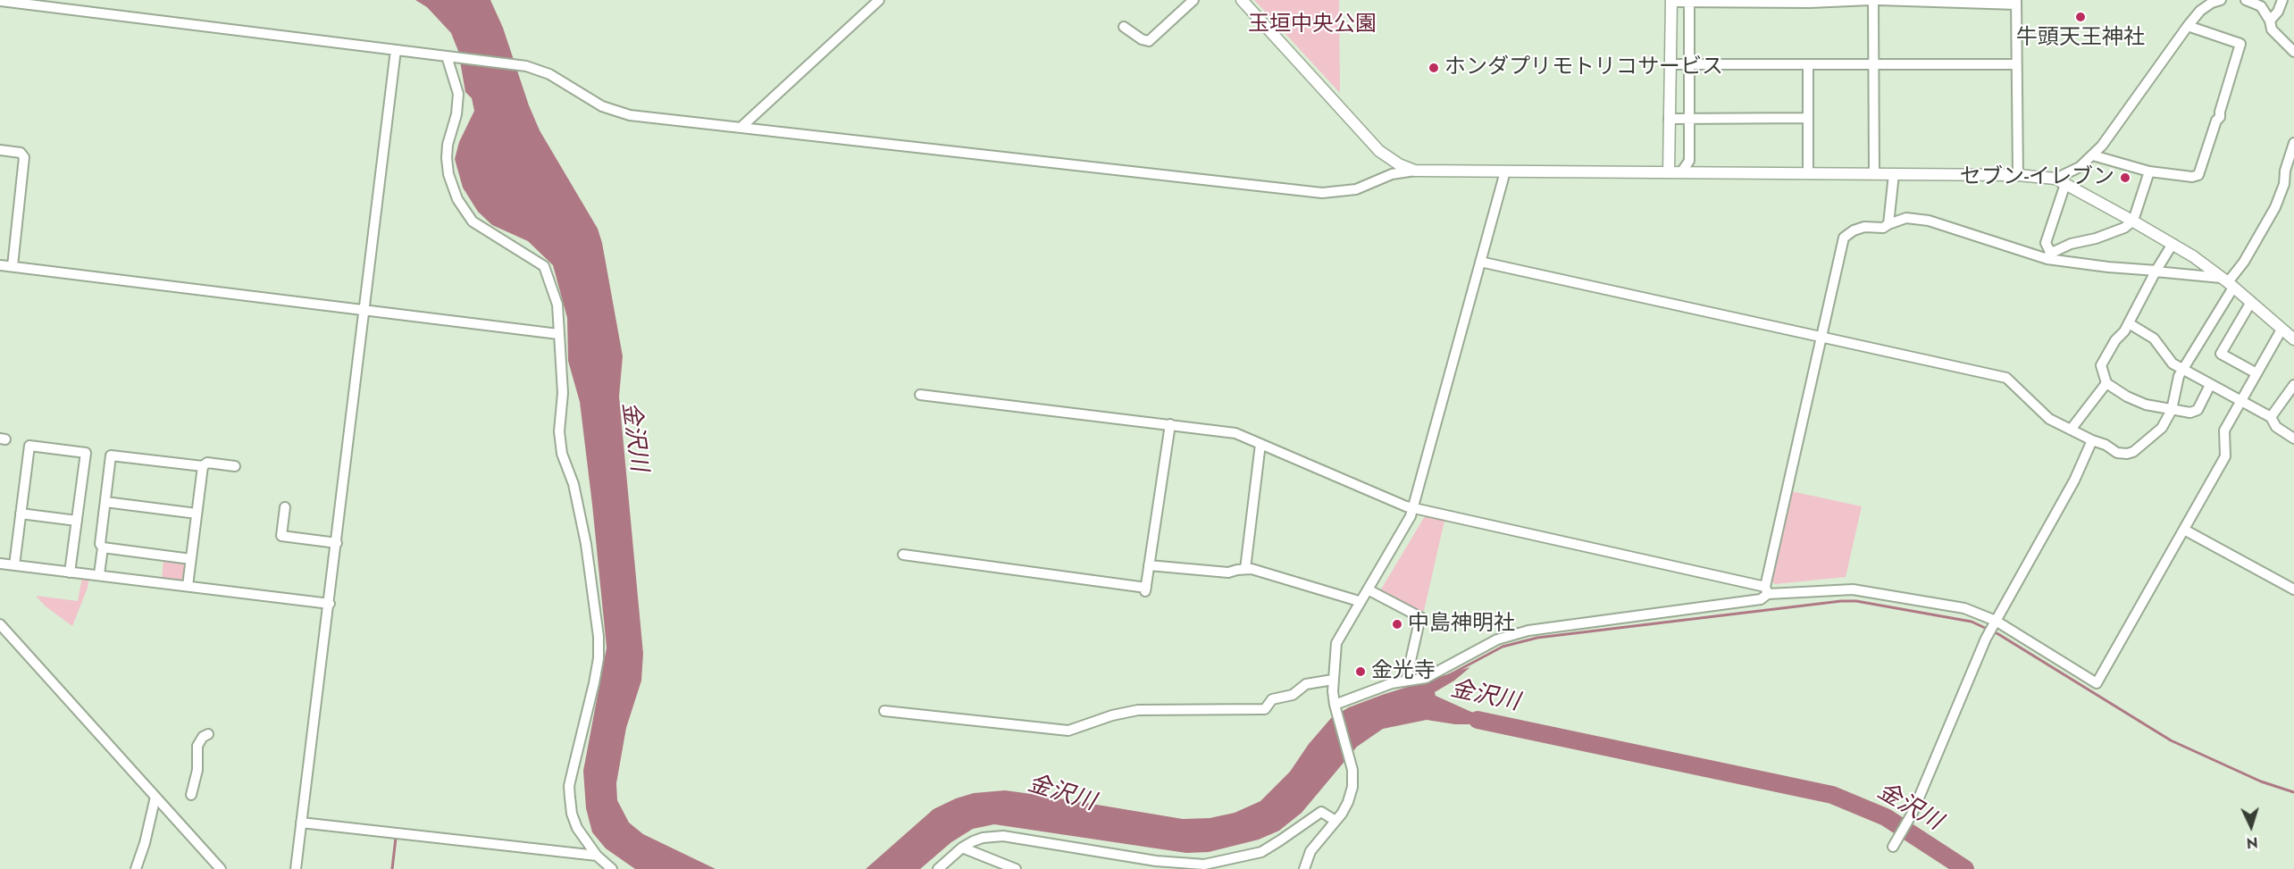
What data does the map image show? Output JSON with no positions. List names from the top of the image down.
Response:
{
  "water": ["金沢川"],
  "parks": ["玉垣中央公園"],
  "places": [
    "牛頭天王神社",
    "ホンダプリモトリコサービス",
    "セブン-イレブン",
    "中島神明社",
    "金光寺"
  ],
  "north": "bottom"
}
